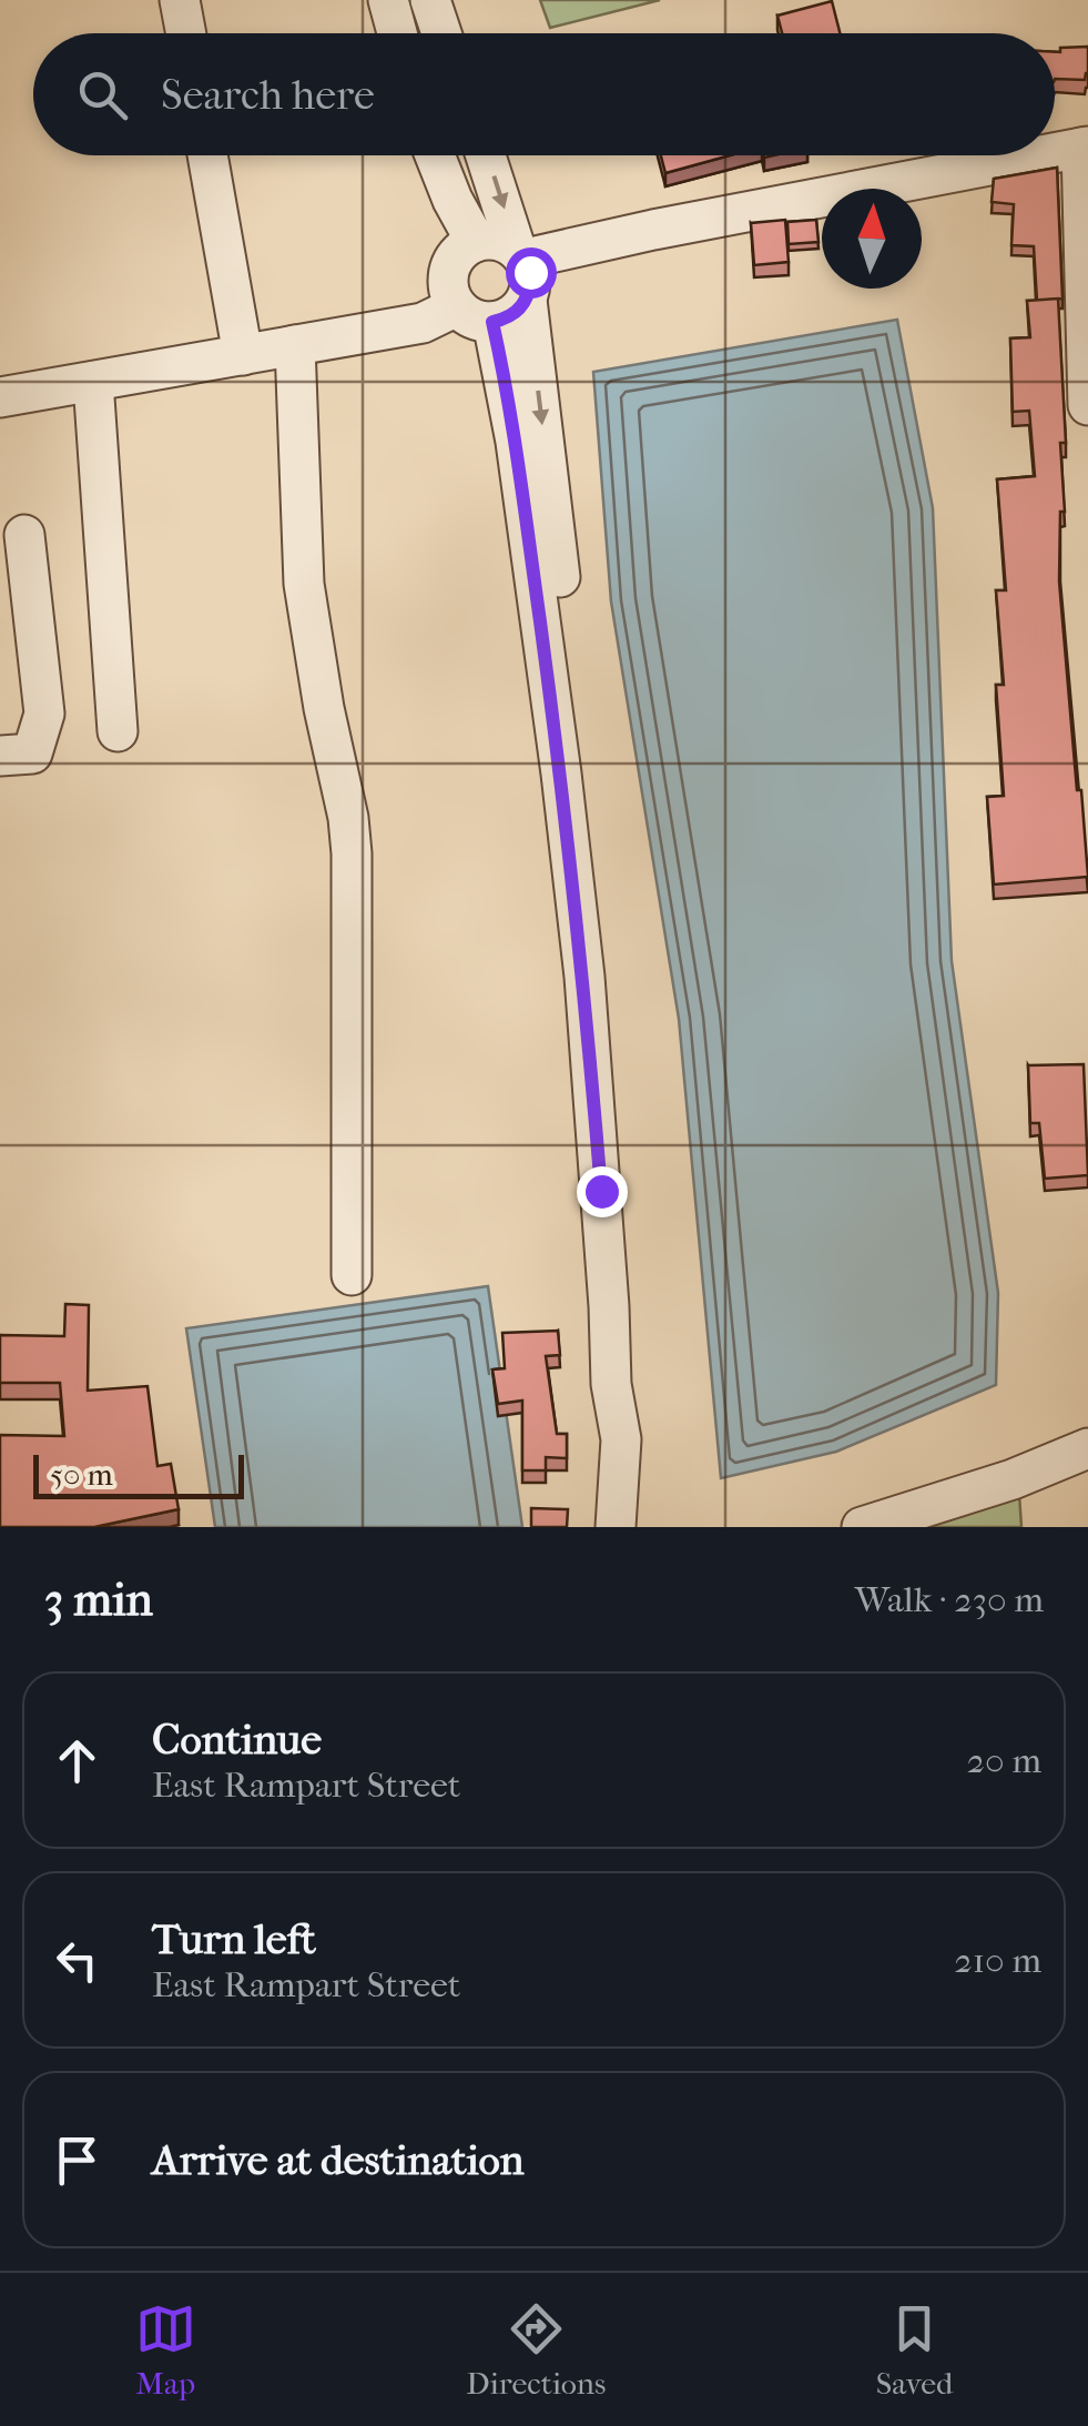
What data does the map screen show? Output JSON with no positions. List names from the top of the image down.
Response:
{
  "scale_bar": "50 m",
  "north": "top",
  "page": {
    "search": "Search here",
    "scale": "50 m",
    "heading": ["3 min", "Walk · 230 m"],
    "list": [
      ["Continue", "East Rampart Street", "20 m"],
      ["Turn left", "East Rampart Street", "210 m"],
      "Arrive at destination"
    ],
    "nav": ["Map", "Directions", "Saved"]
  }
}
